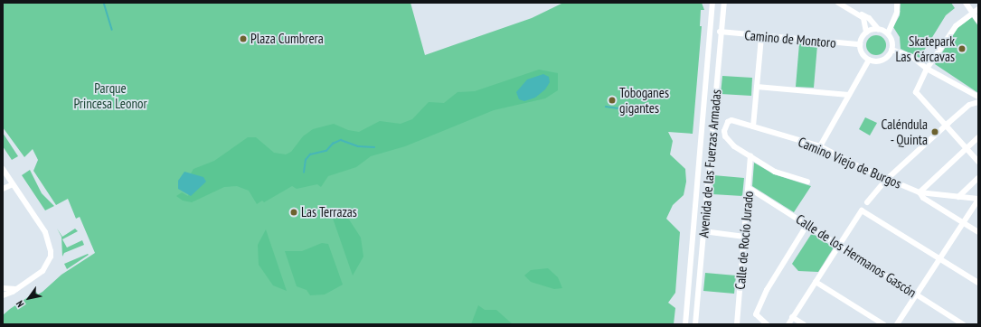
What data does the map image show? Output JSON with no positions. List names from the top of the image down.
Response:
{
  "streets": {
    "street": [
      "Camino de Montoro",
      "Camino Viejo de Burgos",
      "Avenida de las Fuerzas Armadas",
      "Calle de Rocío Jurado",
      "Calle de los Hermanos Gascón"
    ]
  },
  "crossings": [
    ["Camino de Montoro", "Avenida de las Fuerzas Armadas"],
    ["Camino Viejo de Burgos", "Calle de Rocío Jurado"],
    ["Calle de Rocío Jurado", "Calle de los Hermanos Gascón"]
  ],
  "parks": ["Parque Princesa Leonor"],
  "places": [
    "Plaza Cumbrera",
    "Skatepark Las Cárcavas",
    "Toboganes gigantes",
    "Caléndula - Quinta",
    "Las Terrazas"
  ],
  "north": "bottom left"
}
